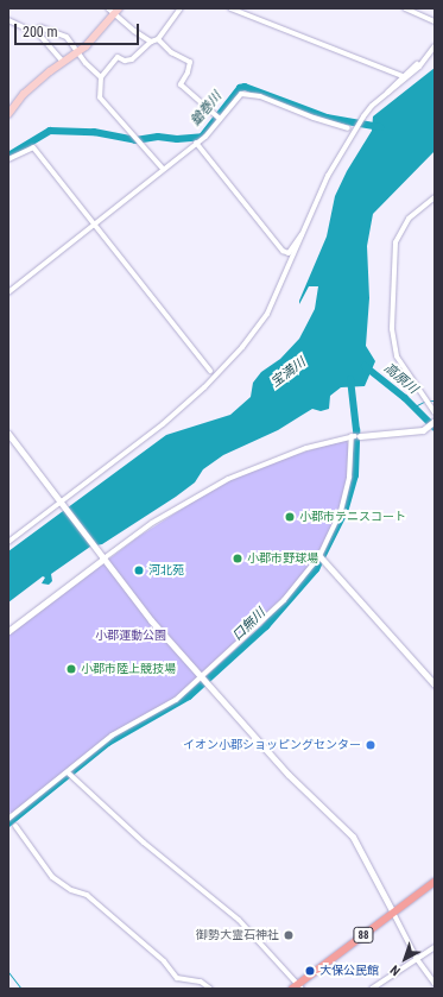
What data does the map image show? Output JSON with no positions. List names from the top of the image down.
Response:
{
  "streets": {
    "main road": ["88"]
  },
  "water": [
    "鎗巻川",
    "宝満川",
    "高原川",
    "口無川"
  ],
  "parks": ["小郡運動公園"],
  "places": [
    "小郡市テニスコート",
    "小郡市野球場",
    "河北苑",
    "小郡市陸上競技場",
    "イオン小郡ショッピングセンター",
    "御勢大霊石神社",
    "大保公民館"
  ],
  "scale_bar": "200 m",
  "north": "bottom left"
}
